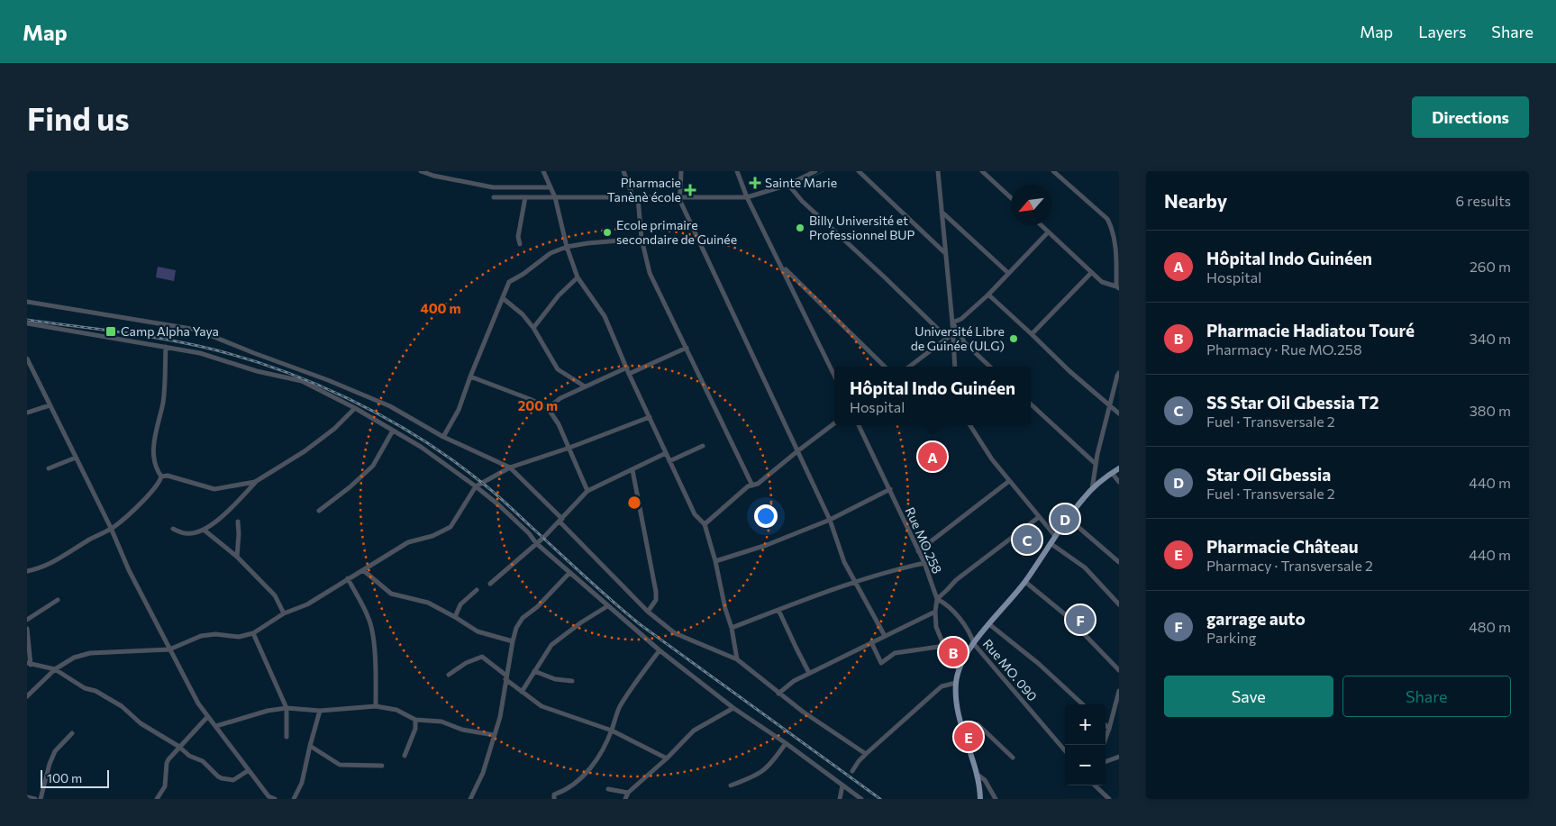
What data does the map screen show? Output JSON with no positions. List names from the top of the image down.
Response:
{
  "streets": {
    "street": ["Rue MO.258", "Rue MO. 090"]
  },
  "crossings": [
    ["Rue MO.258", "Rue MO. 090"]
  ],
  "places": {
    "health": ["Sainte Marie", "Pharmacie Tanènè école"],
    "other": ["Billy Université et Professionnel BUP", "Ecole primaire secondaire de Guinée", "Université Libre de Guinée (ULG)"],
    "transit": ["Camp Alpha Yaya"]
  },
  "scale_bar": "100 m",
  "north": "bottom left",
  "page": {
    "header": "Map",
    "nav": ["Map", "Layers", "Share"],
    "buttons": [
      "Directions",
      ["Save", "Share"]
    ],
    "title": "Find us",
    "heading": ["Nearby", "6 results"],
    "list": [
      {
        "mark": "A",
        "name": "Hôpital Indo Guinéen",
        "note": "Hospital",
        "value": "260 m"
      },
      {
        "mark": "B",
        "name": "Pharmacie Hadiatou Touré",
        "note": "Pharmacy · Rue MO.258",
        "value": "340 m"
      },
      {
        "mark": "C",
        "name": "SS Star Oil Gbessia T2",
        "note": "Fuel · Transversale 2",
        "value": "380 m"
      },
      {
        "mark": "D",
        "name": "Star Oil Gbessia",
        "note": "Fuel · Transversale 2",
        "value": "440 m"
      },
      {
        "mark": "E",
        "name": "Pharmacie Château",
        "note": "Pharmacy · Transversale 2",
        "value": "440 m"
      },
      {
        "mark": "F",
        "name": "garrage auto",
        "note": "Parking",
        "value": "480 m"
      }
    ],
    "popup": ["Hôpital Indo Guinéen", "Hospital"],
    "pins": [
      "A",
      "D",
      "C",
      "F",
      "B",
      "E"
    ],
    "map_buttons": ["+", "−"],
    "scale": "100 m"
  },
  "rings": ["400 m", "200 m"]
}
